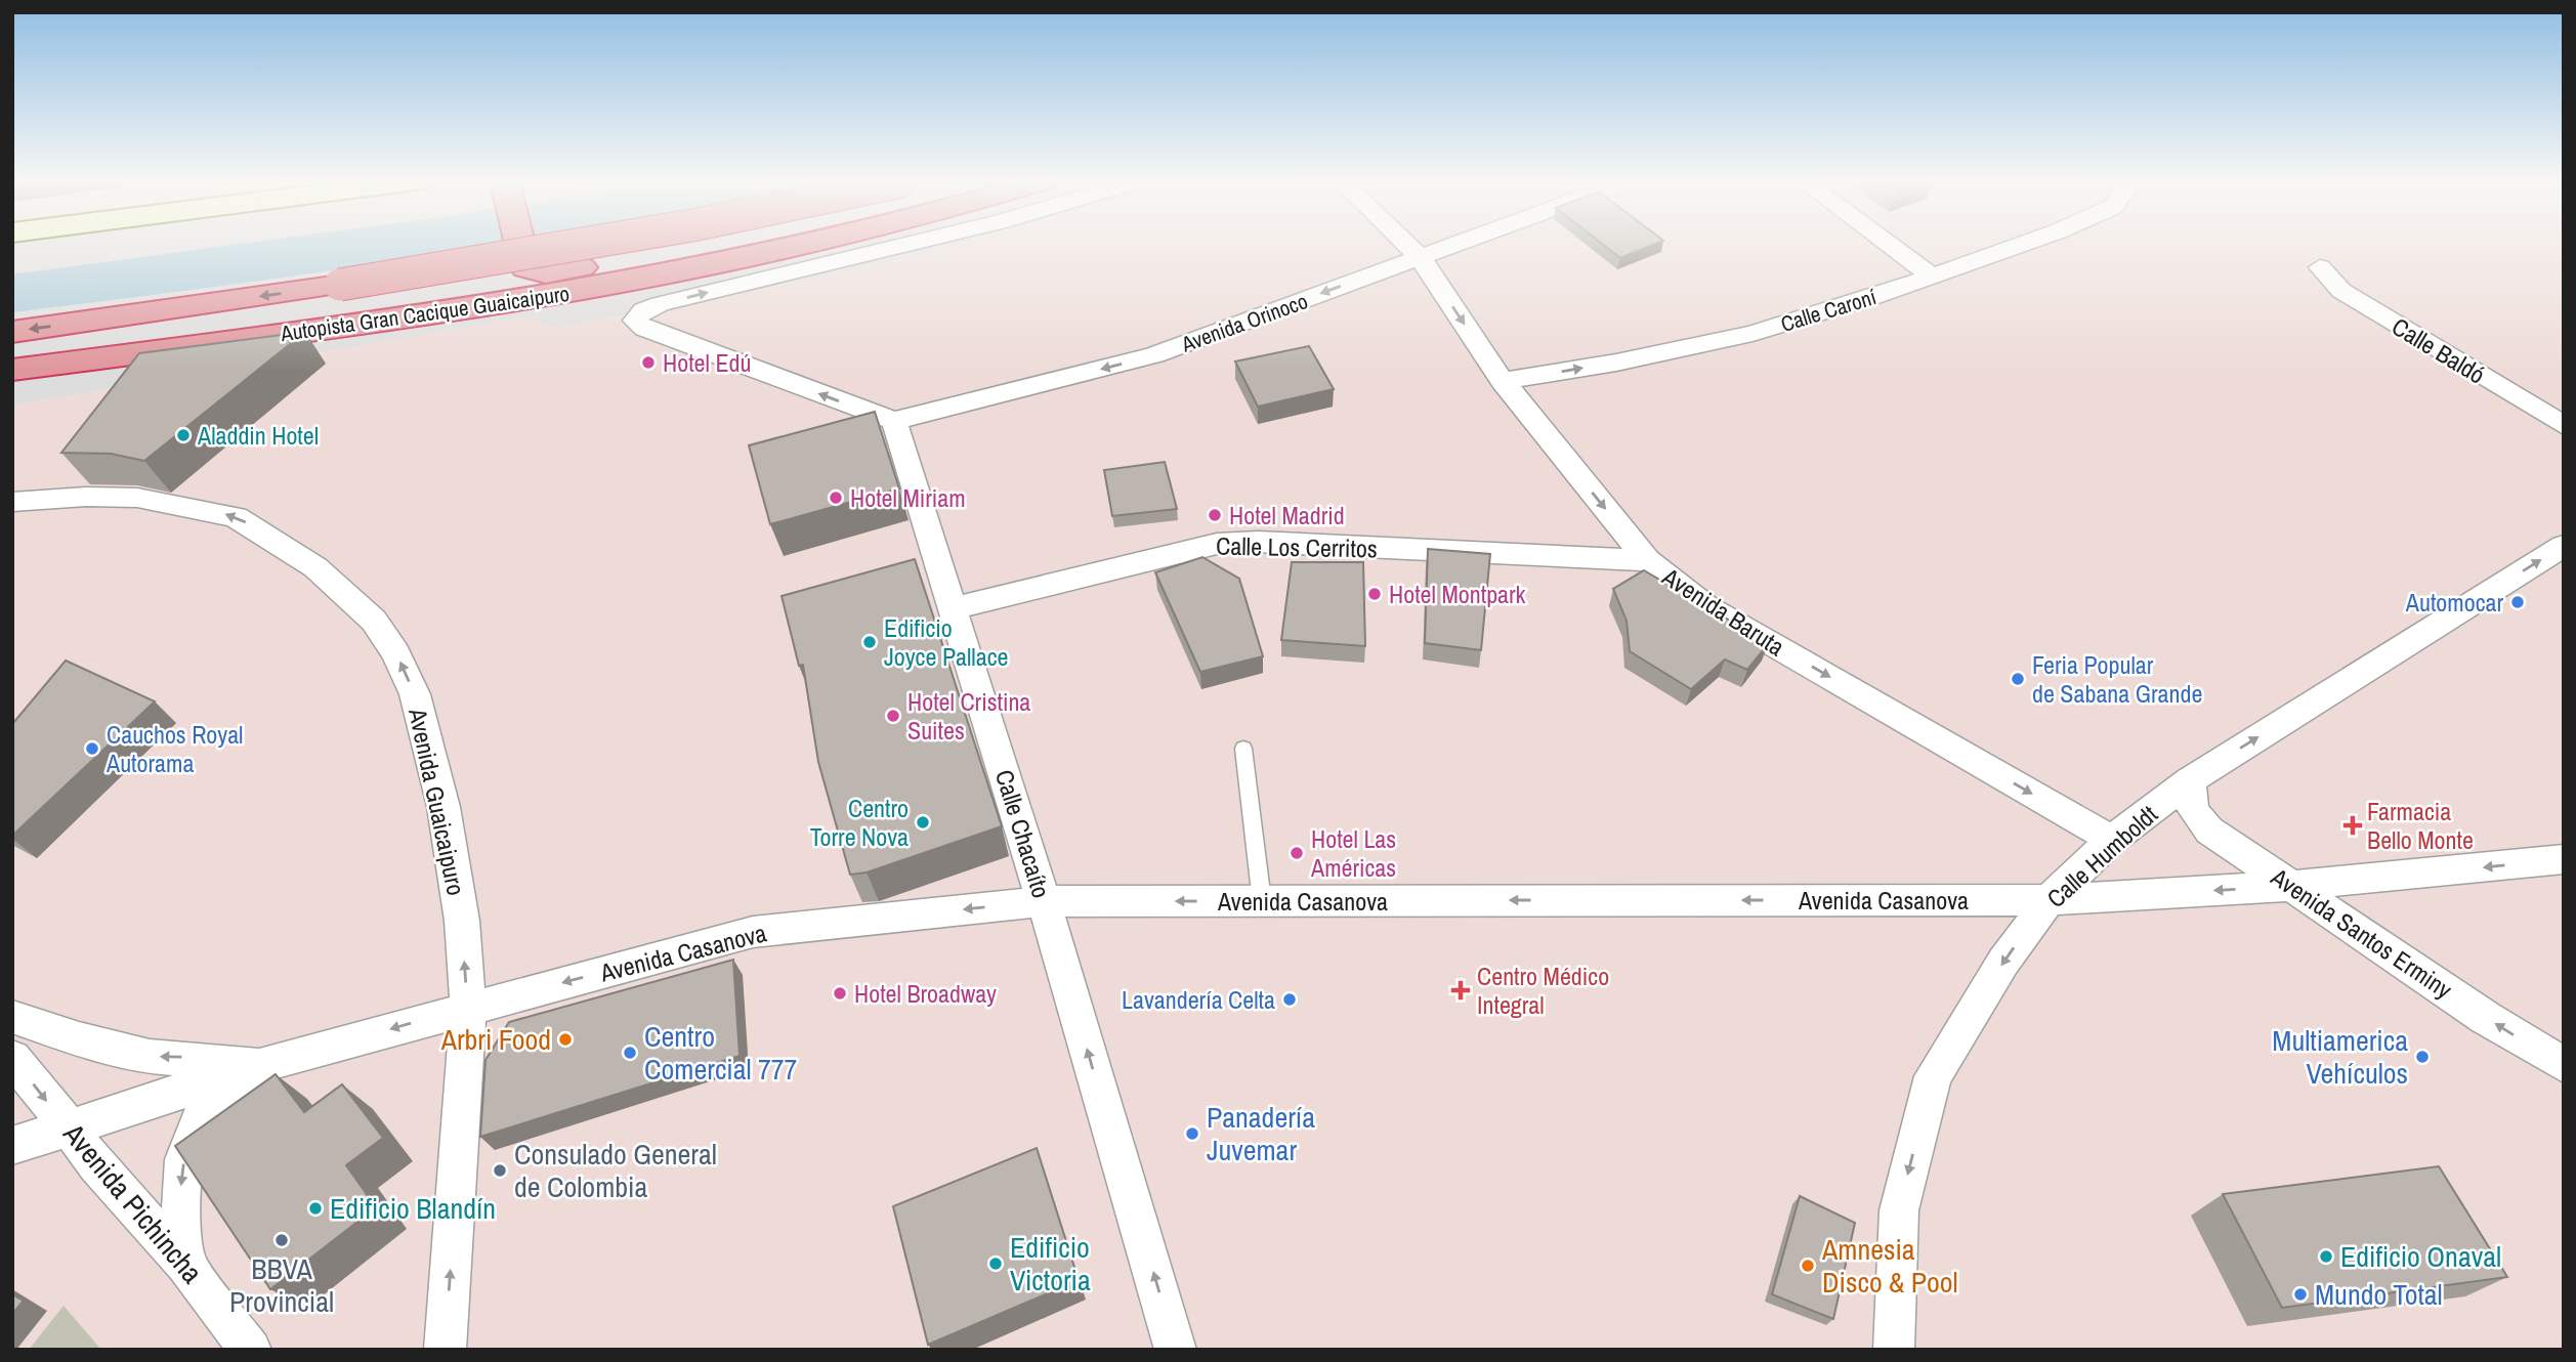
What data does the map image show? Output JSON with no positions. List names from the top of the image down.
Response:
{
  "streets": {
    "highway": ["Autopista Gran Cacique Guaicaipuro"],
    "street": [
      "Calle Caroní",
      "Avenida Orinoco",
      "Calle Baldó",
      "Calle Los Cerritos",
      "Avenida Baruta",
      "Avenida Guaicaipuro",
      "Calle Chacaíto",
      "Calle Humboldt",
      "Avenida Casanova",
      "Avenida Santos Erminy",
      "Avenida Pichincha"
    ]
  },
  "crossings": [
    ["Calle Caroní", "Avenida Baruta"],
    ["Avenida Orinoco", "Avenida Baruta"],
    ["Avenida Orinoco", "Calle Chacaíto"],
    ["Calle Los Cerritos", "Avenida Baruta"],
    ["Calle Los Cerritos", "Calle Chacaíto"],
    ["Avenida Baruta", "Calle Humboldt"],
    ["Avenida Guaicaipuro", "Avenida Casanova"],
    ["Calle Chacaíto", "Avenida Casanova"],
    ["Calle Humboldt", "Avenida Casanova"],
    ["Calle Humboldt", "Avenida Santos Erminy"],
    ["Avenida Casanova", "Avenida Santos Erminy"],
    ["Avenida Casanova", "Avenida Pichincha"]
  ],
  "one_way": [
    "Calle Caroní",
    "Avenida Orinoco",
    "Avenida Baruta",
    "Avenida Guaicaipuro",
    "Calle Chacaíto",
    "Avenida Casanova",
    "Avenida Santos Erminy"
  ],
  "places": {
    "other": [
      "Hotel Edú",
      "Aladdin Hotel",
      "Hotel Miriam",
      "Hotel Madrid",
      "Hotel Montpark",
      "Automocar",
      "Edificio Joyce Pallace",
      "Feria Popular de Sabana Grande",
      "Hotel Cristina Suites",
      "Cauchos Royal Autorama",
      "Centro Torre Nova",
      "Hotel Las Américas",
      "Hotel Broadway",
      "Lavandería Celta",
      "Arbri Food",
      "Centro Comercial 777",
      "Multiamerica Vehículos",
      "Panadería Juvemar",
      "Consulado General de Colombia",
      "Edificio Blandín",
      "BBVA Provincial",
      "Edificio Onaval",
      "Edificio Victoria",
      "Amnesia Disco & Pool",
      "Mundo Total"
    ],
    "health": ["Farmacia Bello Monte", "Centro Médico Integral"]
  }
}
